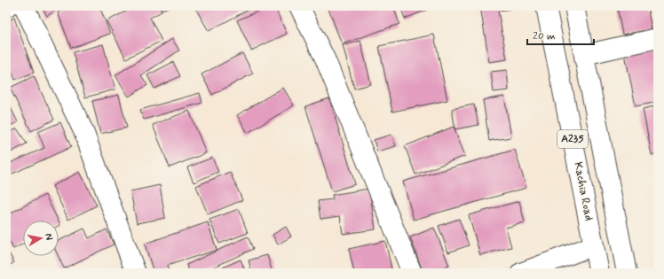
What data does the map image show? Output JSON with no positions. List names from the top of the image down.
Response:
{
  "streets": {
    "main road": ["A235", "Kachia Road"]
  },
  "scale_bar": "20 m",
  "north": "right"
}
